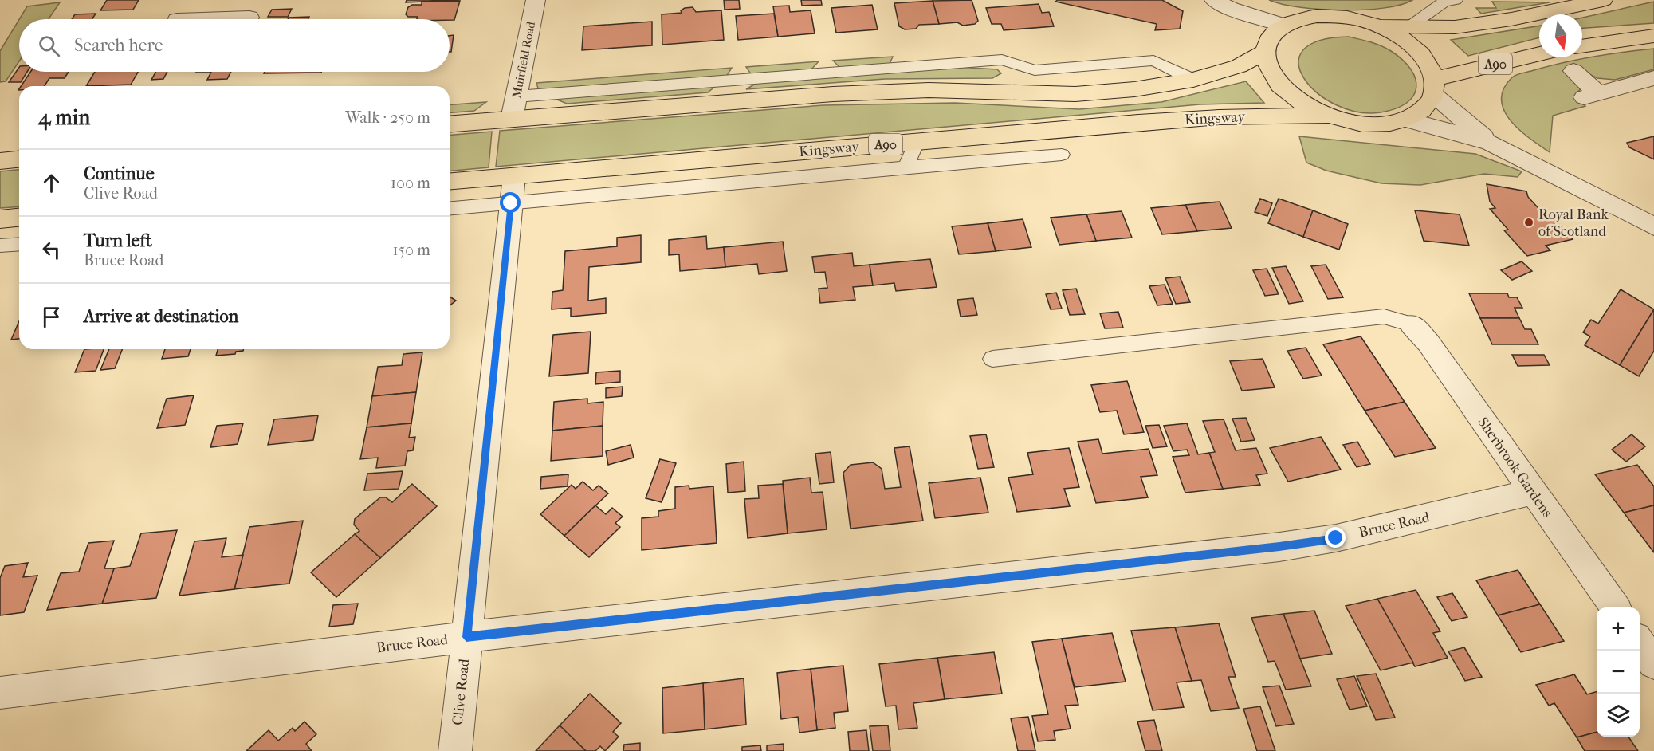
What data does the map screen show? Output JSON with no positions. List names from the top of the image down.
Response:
{
  "streets": {
    "highway": ["A90", "Kingsway"],
    "street": [
      "Muirfield Road",
      "Sherbrook Gardens",
      "Bruce Road",
      "Clive Road"
    ]
  },
  "crossings": [
    ["A90", "Kingsway"],
    ["Kingsway", "Clive Road"],
    ["Sherbrook Gardens", "Bruce Road"],
    ["Bruce Road", "Clive Road"]
  ],
  "places": ["Royal Bank of Scotland"],
  "north": "bottom",
  "page": {
    "search": "Search here",
    "heading": ["4 min", "Walk · 250 m"],
    "list": [
      ["Continue", "Clive Road", "100 m"],
      ["Turn left", "Bruce Road", "150 m"],
      "Arrive at destination"
    ],
    "map_buttons": ["+", "−"]
  }
}
